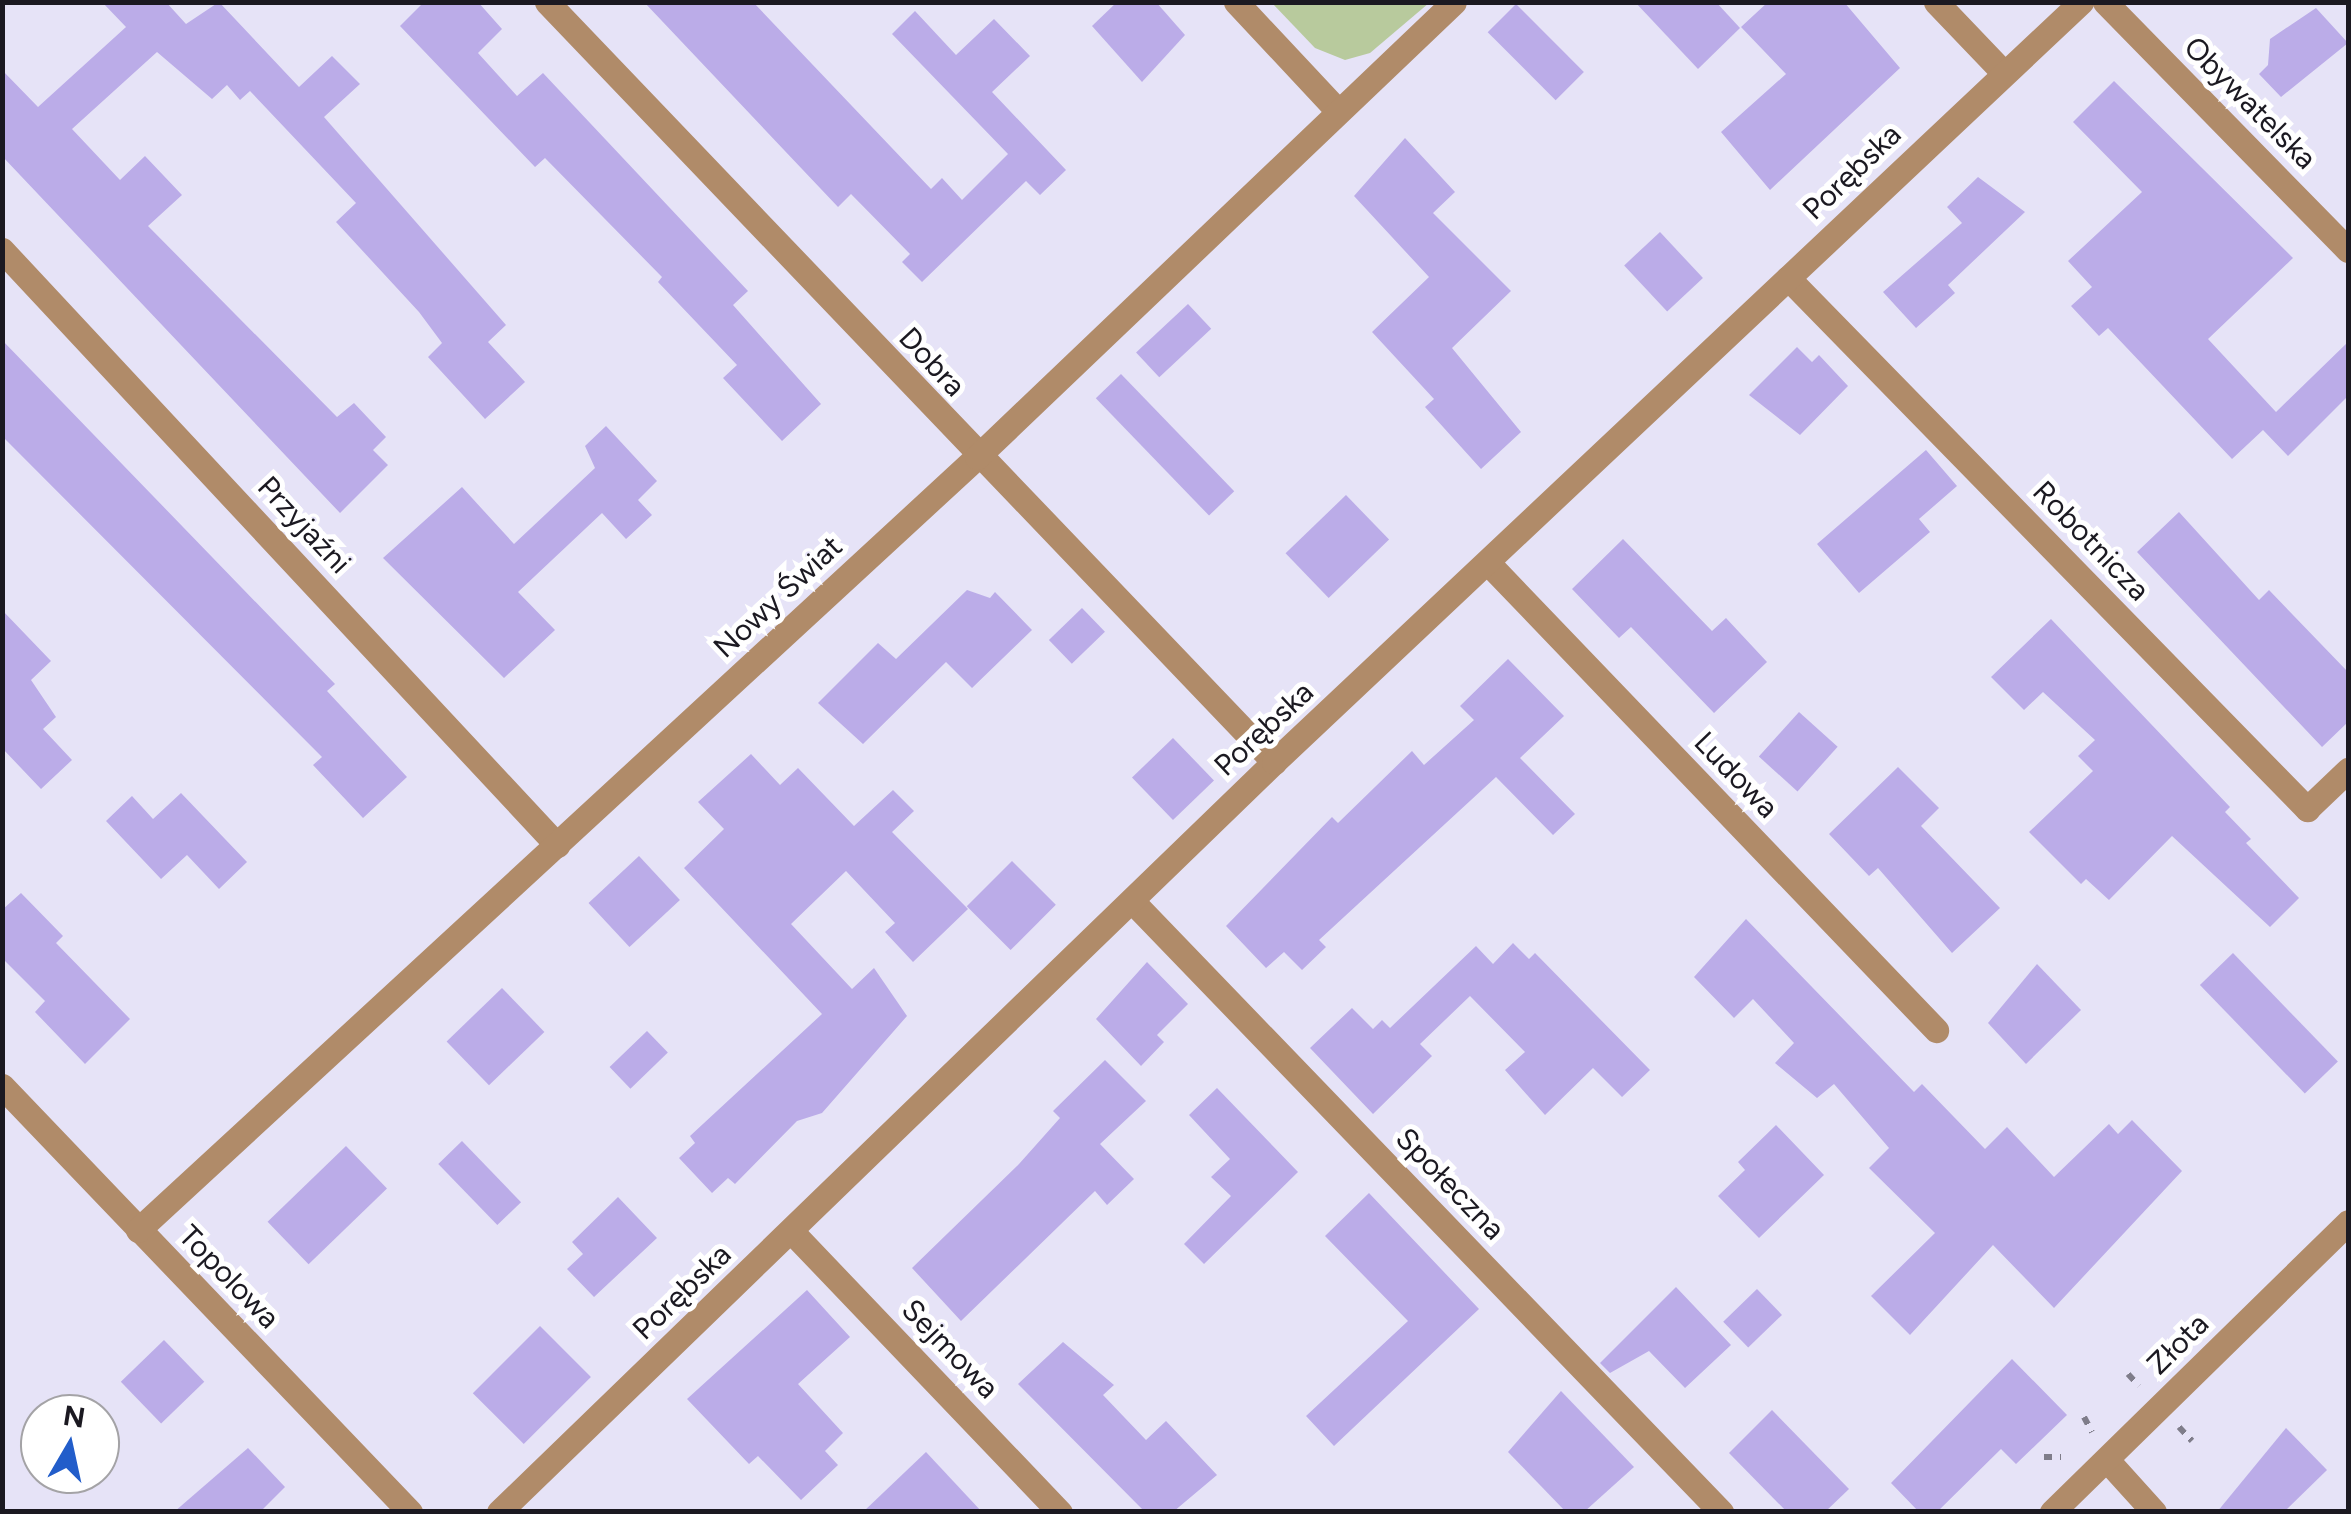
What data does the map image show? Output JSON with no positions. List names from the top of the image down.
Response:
{
  "streets": {
    "street": [
      "Obywatelska",
      "Porębska",
      "Dobra",
      "Przyjaźni",
      "Robotnicza",
      "Nowy Świat",
      "Ludowa",
      "Społeczna",
      "Topolowa",
      "Złota",
      "Sejmowa"
    ]
  },
  "crossings": [
    ["Porębska", "Dobra"],
    ["Porębska", "Robotnicza"],
    ["Porębska", "Ludowa"],
    ["Porębska", "Społeczna"],
    ["Porębska", "Sejmowa"],
    ["Dobra", "Nowy Świat"],
    ["Przyjaźni", "Nowy Świat"],
    ["Nowy Świat", "Topolowa"]
  ],
  "north": "top"
}
